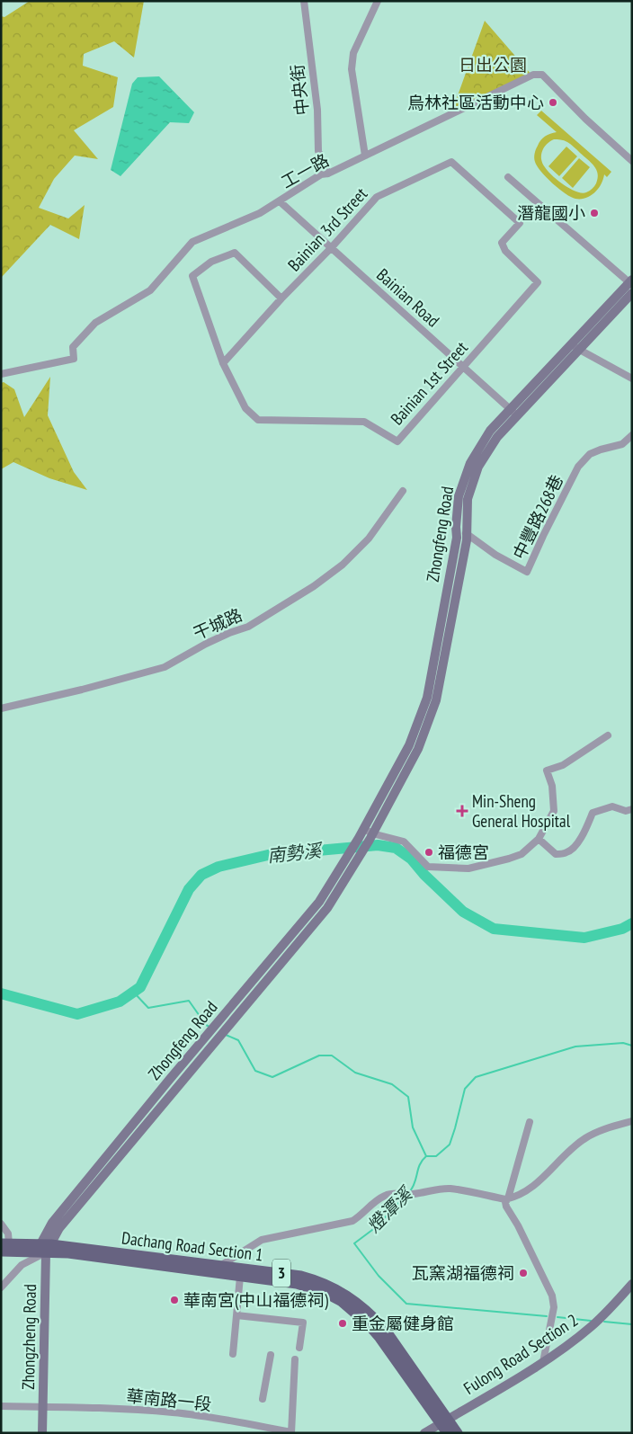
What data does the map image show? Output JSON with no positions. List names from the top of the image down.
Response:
{
  "streets": {
    "main road": [
      "Zhongfeng Road",
      "Dachang Road Section 1",
      "3",
      "Zhongzheng Road",
      "Fulong Road Section 2"
    ],
    "street": [
      "中央街",
      "工一路",
      "Bainian 3rd Street",
      "Bainian Road",
      "Bainian 1st Street",
      "中豐路268巷",
      "干城路",
      "華南路一段"
    ]
  },
  "crossings": [
    ["中央街", "工一路"],
    ["工一路", "Bainian Road"],
    ["Bainian 3rd Street", "Bainian Road"],
    ["Bainian 3rd Street", "Bainian 1st Street"],
    ["Bainian Road", "Bainian 1st Street"],
    ["Bainian Road", "Zhongfeng Road"],
    ["中豐路268巷", "Zhongfeng Road"],
    ["Zhongfeng Road", "Dachang Road Section 1"],
    ["Zhongfeng Road", "3"],
    ["Zhongfeng Road", "Zhongzheng Road"],
    ["Dachang Road Section 1", "3"],
    ["Dachang Road Section 1", "Zhongzheng Road"],
    ["Dachang Road Section 1", "Fulong Road Section 2"],
    ["3", "Zhongzheng Road"],
    ["Zhongzheng Road", "華南路一段"]
  ],
  "water": ["南勢溪", "燈潭溪"],
  "parks": ["日出公園"],
  "places": {
    "other": [
      "烏林社區活動中心",
      "潛龍國小",
      "福德宮",
      "瓦窯湖福德祠",
      "華南宮(中山福德祠)",
      "重金屬健身館"
    ],
    "health": ["Min-Sheng General Hospital"]
  }
}
